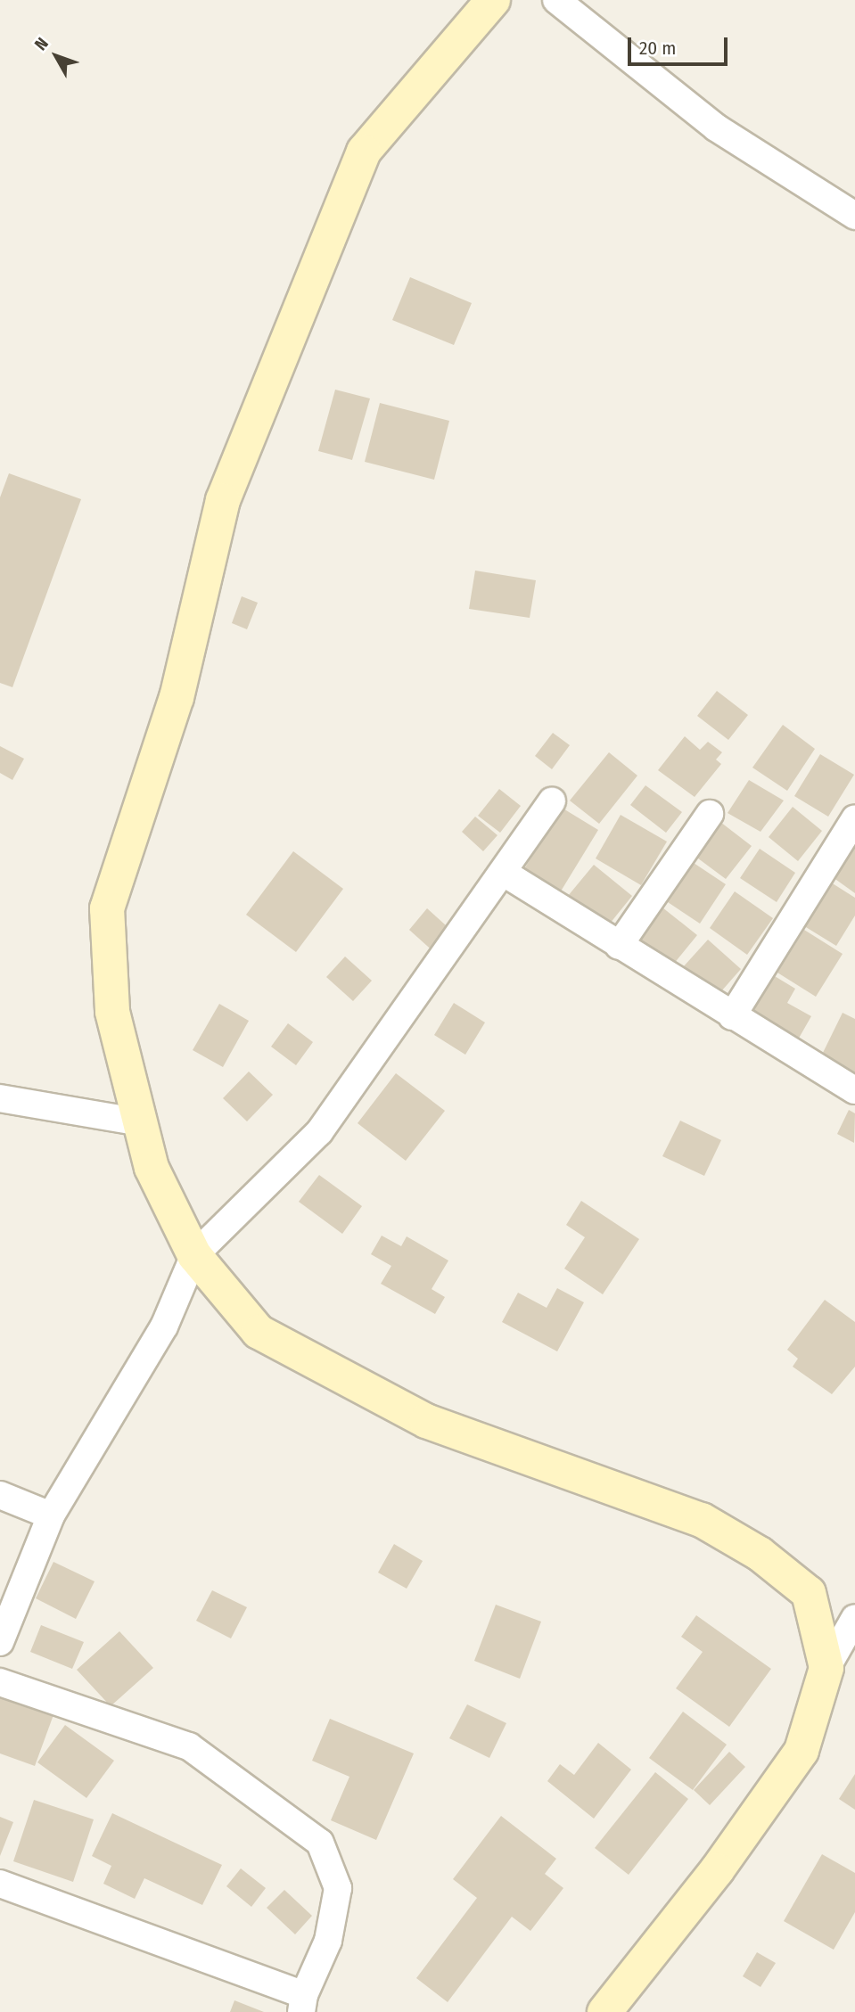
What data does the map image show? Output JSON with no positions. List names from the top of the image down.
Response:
{
  "scale_bar": "20 m",
  "north": "top left"
}
